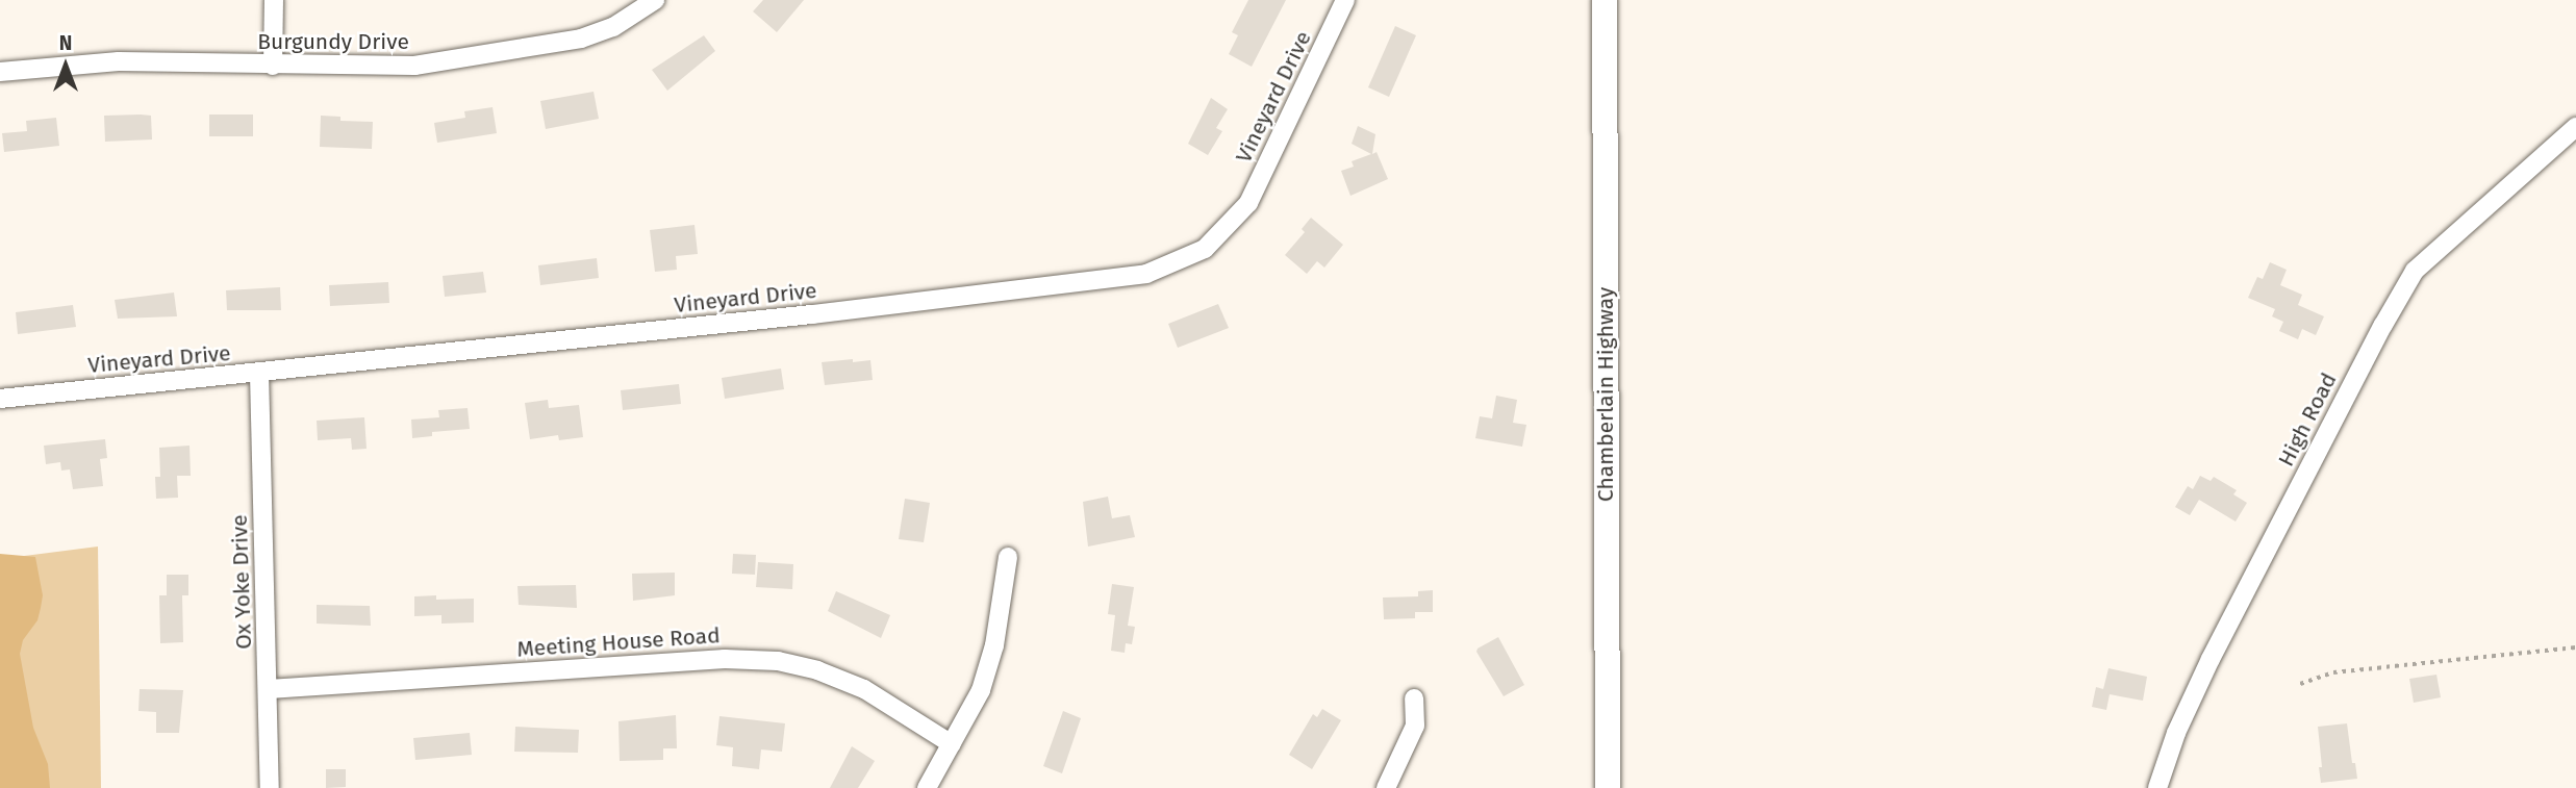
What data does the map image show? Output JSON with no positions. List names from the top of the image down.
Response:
{
  "streets": {
    "main road": ["Chamberlain Highway"],
    "street": [
      "Burgundy Drive",
      "Vineyard Drive",
      "High Road",
      "Ox Yoke Drive",
      "Meeting House Road"
    ]
  },
  "crossings": [
    ["Vineyard Drive", "Ox Yoke Drive"],
    ["Ox Yoke Drive", "Meeting House Road"]
  ],
  "north": "top"
}
